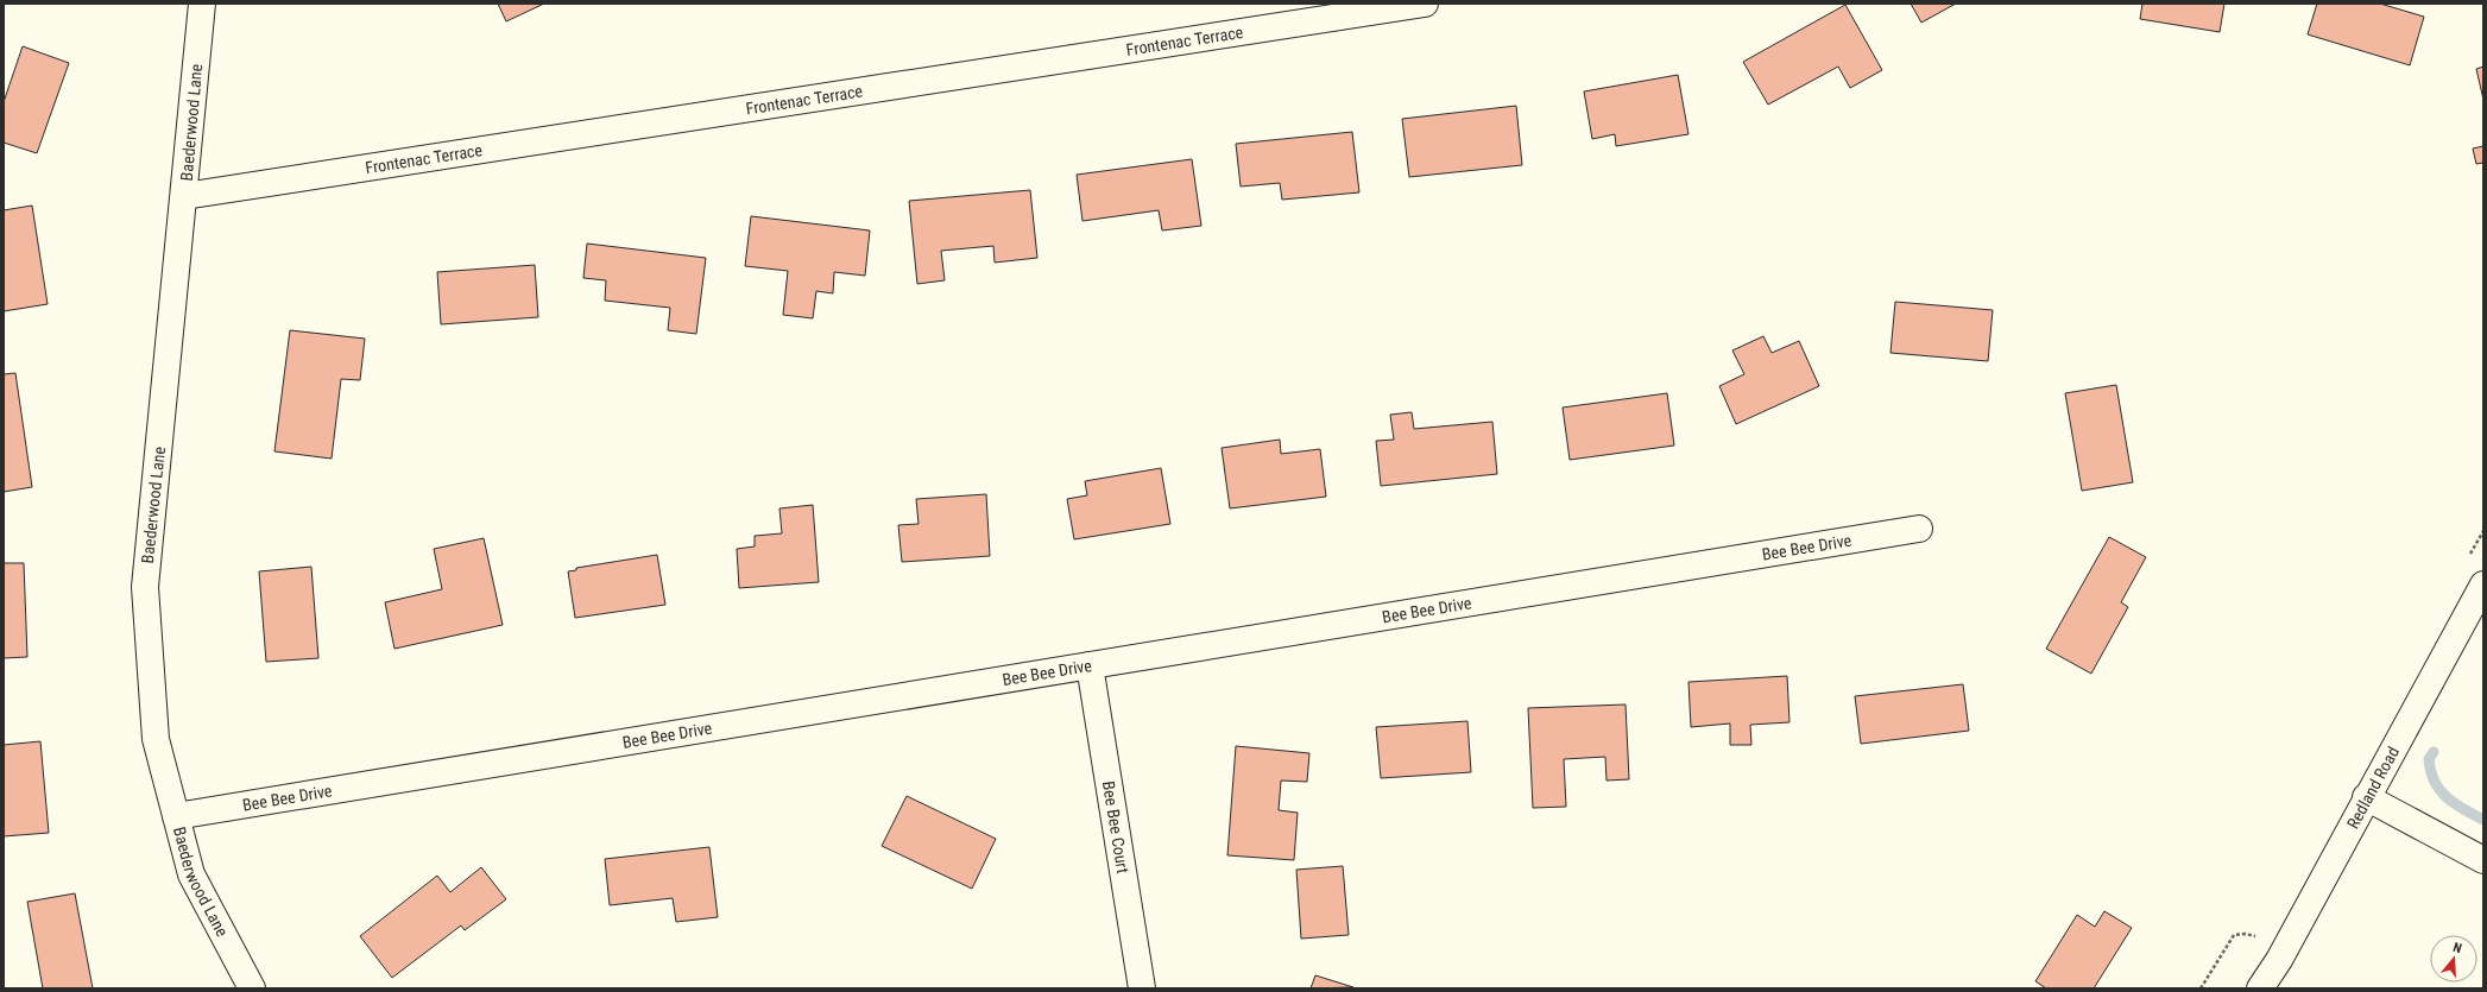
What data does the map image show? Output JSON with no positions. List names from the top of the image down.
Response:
{
  "streets": {
    "street": [
      "Frontenac Terrace",
      "Baederwood Lane",
      "Bee Bee Drive",
      "Redland Road",
      "Bee Bee Court"
    ]
  },
  "crossings": [
    ["Frontenac Terrace", "Baederwood Lane"],
    ["Baederwood Lane", "Bee Bee Drive"],
    ["Bee Bee Drive", "Bee Bee Court"]
  ],
  "north": "top"
}
